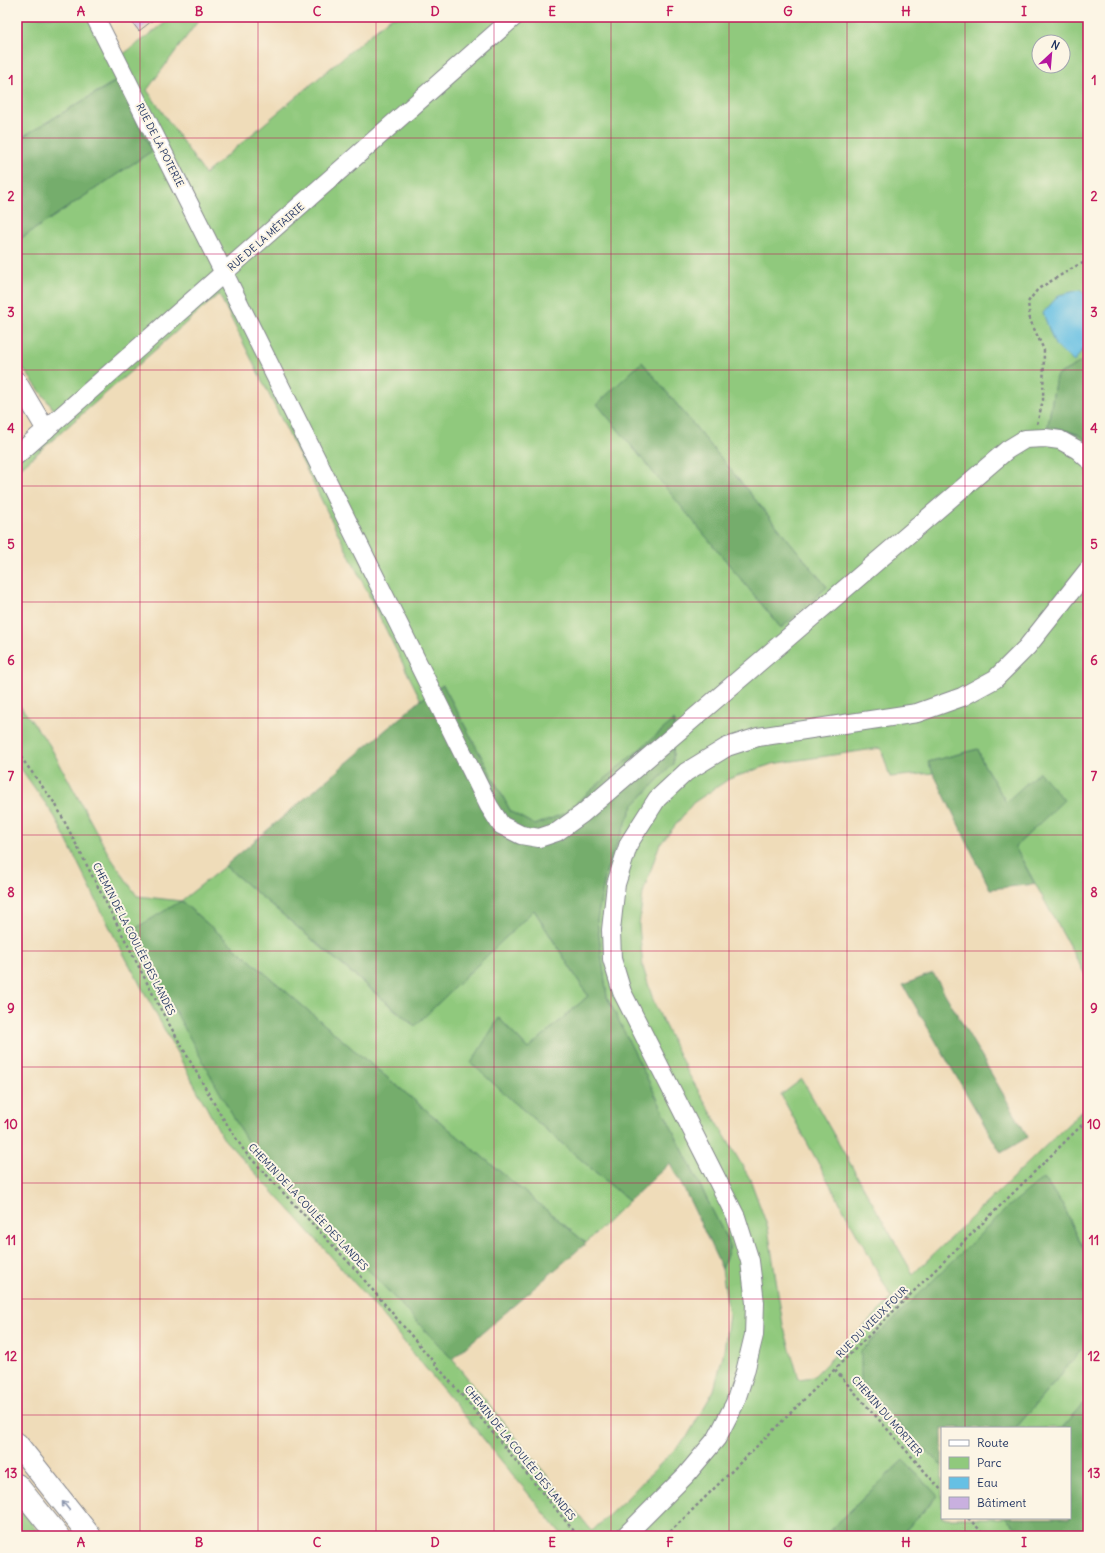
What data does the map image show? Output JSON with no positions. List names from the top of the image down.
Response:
{
  "streets": {
    "street": ["RUE DE LA POTERIE", "RUE DE LA MÉTAIRIE"],
    "path": ["CHEMIN DE LA COULÉE DES LANDES", "RUE DU VIEUX FOUR", "CHEMIN DU MORTIER"]
  },
  "crossings": [
    ["RUE DE LA POTERIE", "RUE DE LA MÉTAIRIE"],
    ["RUE DU VIEUX FOUR", "CHEMIN DU MORTIER"]
  ],
  "legend": [
    "Route",
    "Parc",
    "Eau",
    "Bâtiment"
  ],
  "north": "top right",
  "grid": {
    "columns": [
      "A",
      "B",
      "C",
      "D",
      "E",
      "F",
      "G",
      "H",
      "I"
    ],
    "rows": [
      "1",
      "2",
      "3",
      "4",
      "5",
      "6",
      "7",
      "8",
      "9",
      "10",
      "11",
      "12",
      "13"
    ]
  }
}
